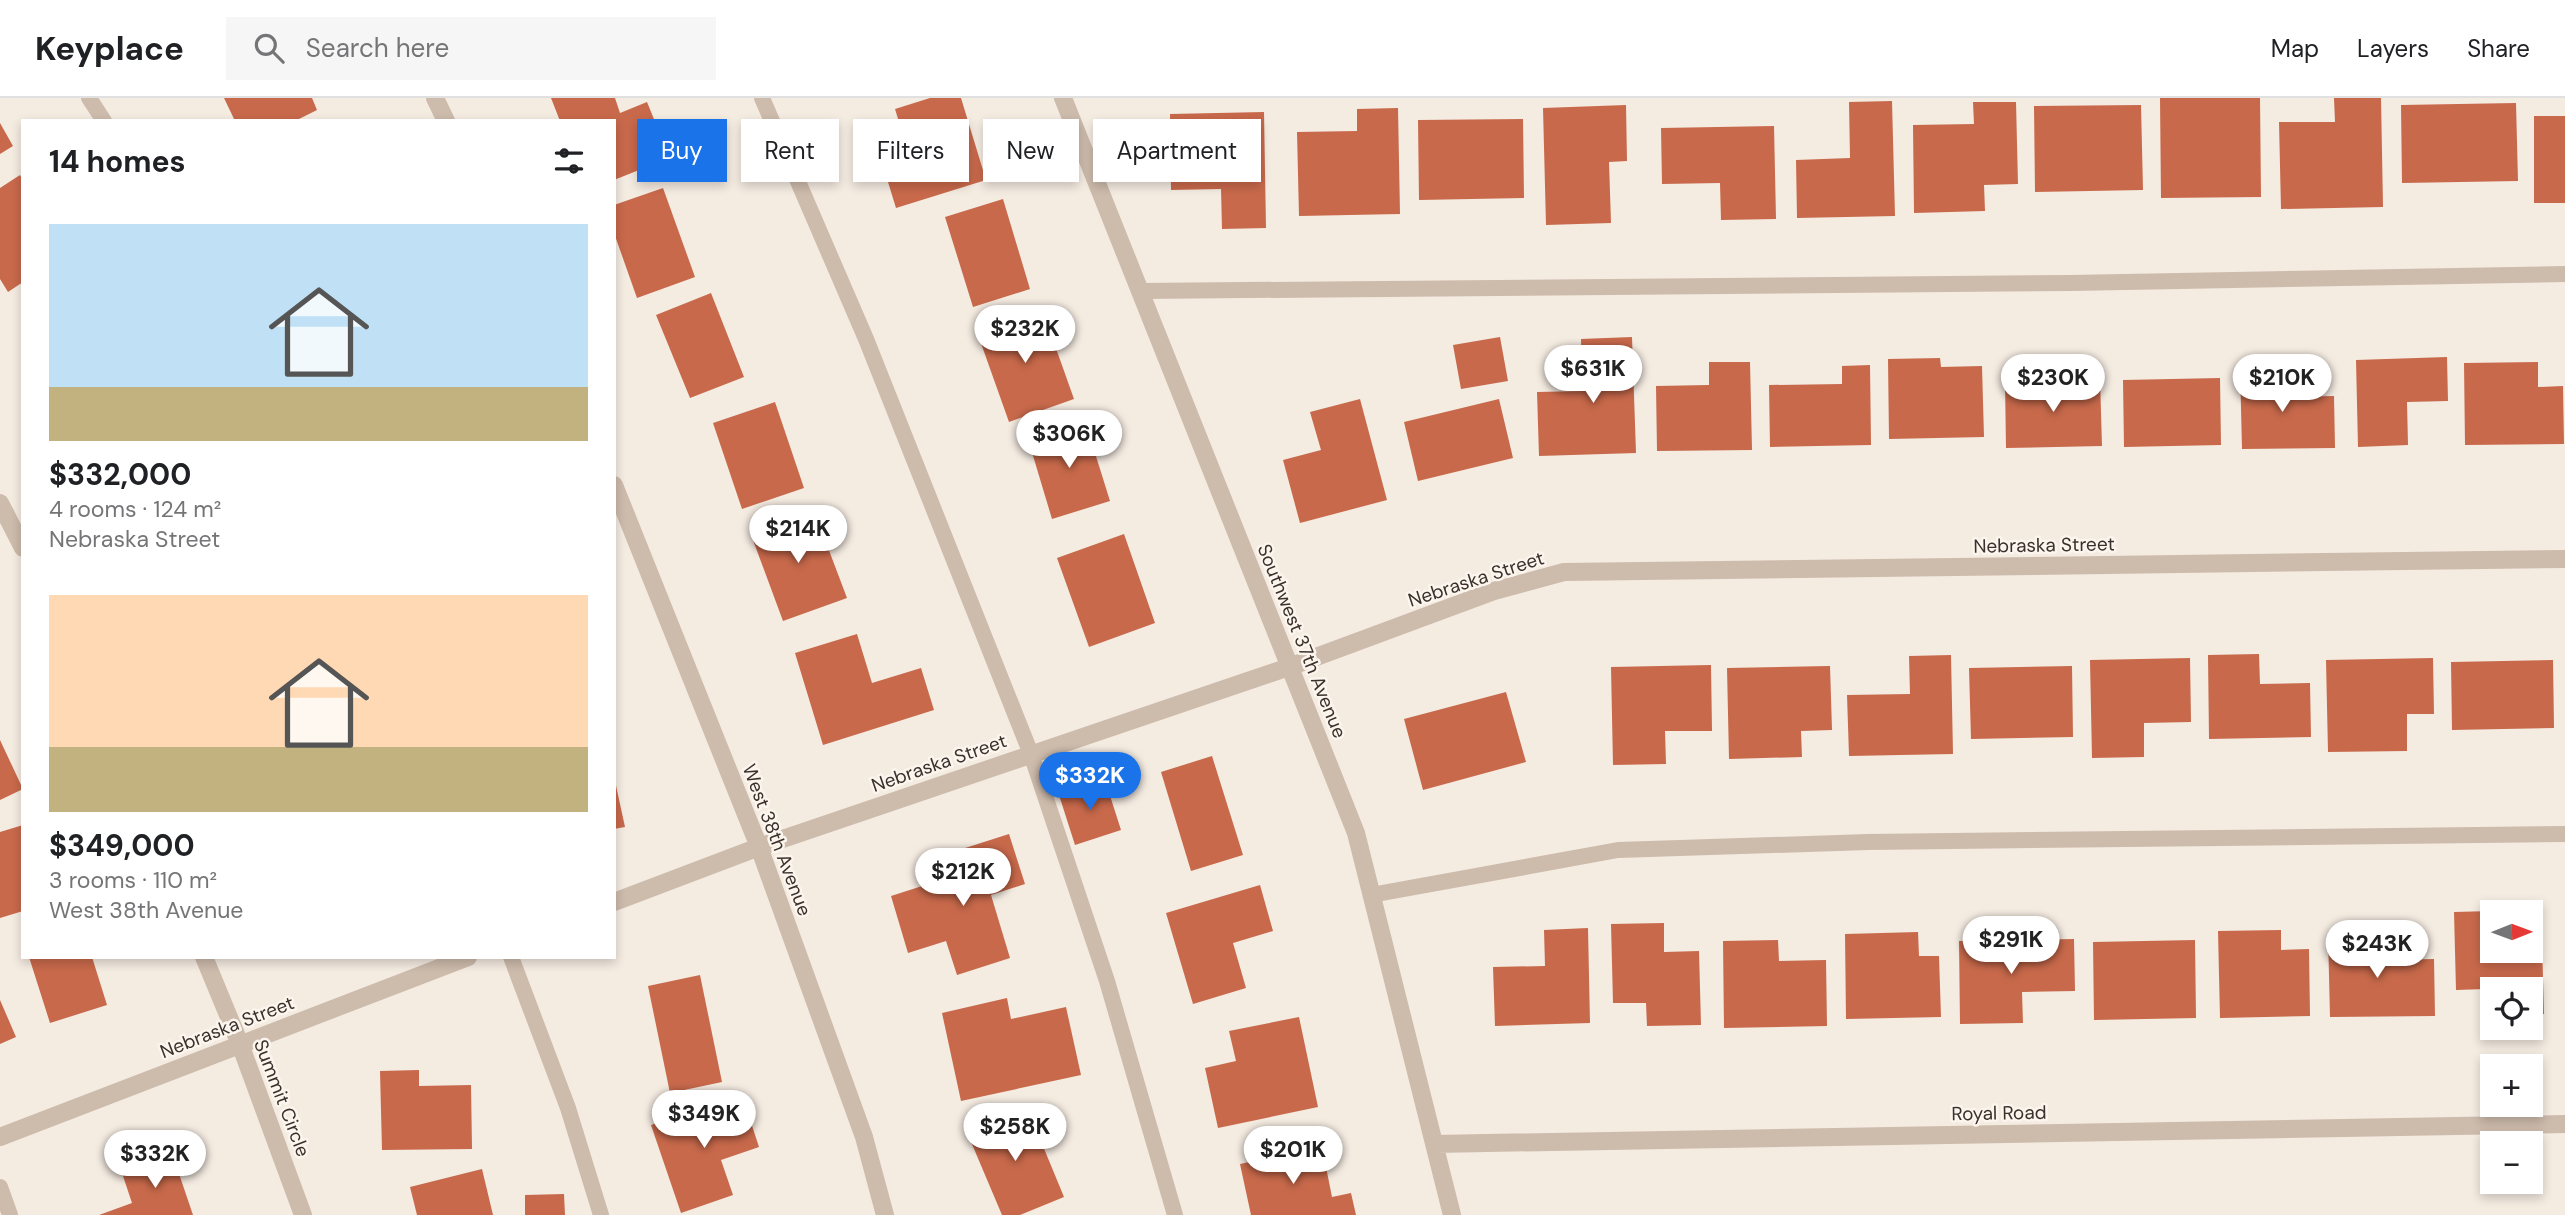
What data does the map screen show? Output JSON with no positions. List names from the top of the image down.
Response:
{
  "streets": {
    "street": [
      "Nebraska Street",
      "Southwest 37th Avenue",
      "West 38th Avenue",
      "Summit Circle",
      "Royal Road"
    ]
  },
  "crossings": [
    ["Nebraska Street", "Southwest 37th Avenue"],
    ["Nebraska Street", "West 38th Avenue"],
    ["Nebraska Street", "Summit Circle"],
    ["Southwest 37th Avenue", "Royal Road"]
  ],
  "north": "right",
  "page": {
    "header": "Keyplace",
    "search": "Search here",
    "nav": ["Map", "Layers", "Share"],
    "chip": [
      "Buy",
      "Rent",
      "Filters",
      "New",
      "Apartment"
    ],
    "heading": "14 homes",
    "list": [
      {
        "name": "$332,000",
        "note": "4 rooms · 124 m² · Nebraska Street"
      },
      {
        "name": "$349,000",
        "note": "3 rooms · 110 m² · West 38th Avenue"
      }
    ],
    "price": [
      "$232K",
      "$631K",
      "$230K",
      "$210K",
      "$306K",
      "$214K",
      "$332K",
      "$212K",
      "$291K",
      "$243K",
      "$349K",
      "$258K",
      "$201K",
      "$332K"
    ],
    "map_buttons": ["+", "−"]
  }
}
